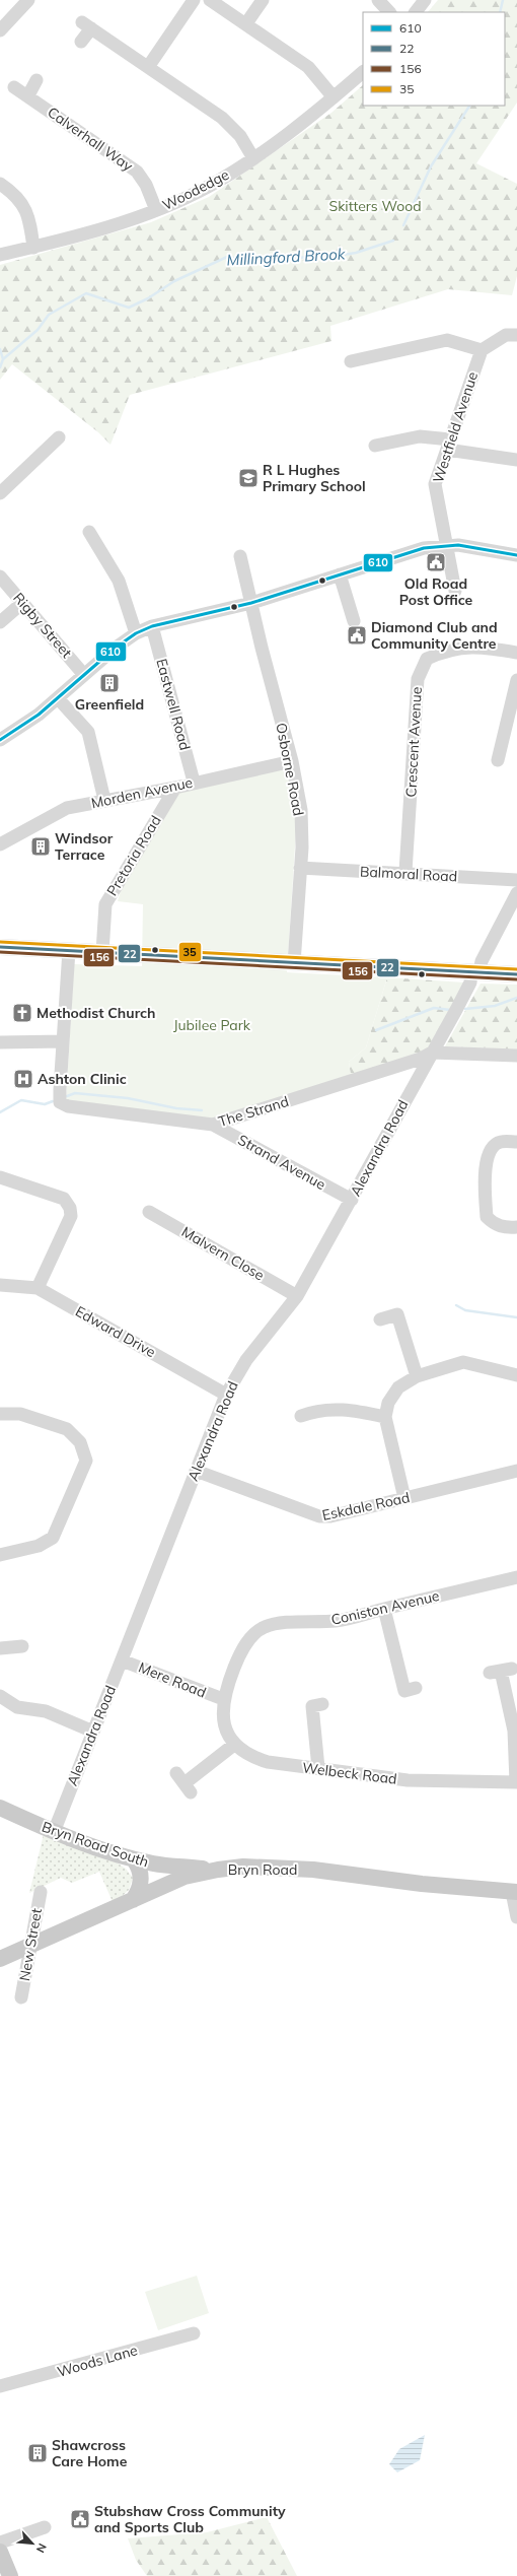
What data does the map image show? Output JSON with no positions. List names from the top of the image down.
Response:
{
  "streets": {
    "main road": ["Bryn Road South", "Bryn Road"],
    "street": [
      "Calverhall Way",
      "Woodedge",
      "Westfield Avenue",
      "Rigby Street",
      "Eastwell Road",
      "Crescent Avenue",
      "Osborne Road",
      "Morden Avenue",
      "Pretoria Road",
      "Balmoral Road",
      "The Strand",
      "Alexandra Road",
      "Strand Avenue",
      "Malvern Close",
      "Edward Drive",
      "Eskdale Road",
      "Coniston Avenue",
      "Mere Road",
      "Welbeck Road",
      "New Street",
      "Woods Lane"
    ]
  },
  "crossings": [
    ["Calverhall Way", "Woodedge"],
    ["Eastwell Road", "Morden Avenue"],
    ["Crescent Avenue", "Balmoral Road"],
    ["Osborne Road", "Morden Avenue"],
    ["Osborne Road", "Balmoral Road"],
    ["Morden Avenue", "Pretoria Road"],
    ["The Strand", "Alexandra Road"],
    ["The Strand", "Strand Avenue"],
    ["Alexandra Road", "Strand Avenue"],
    ["Alexandra Road", "Malvern Close"],
    ["Alexandra Road", "Edward Drive"],
    ["Alexandra Road", "Eskdale Road"],
    ["Alexandra Road", "Mere Road"],
    ["Alexandra Road", "Bryn Road South"],
    ["Coniston Avenue", "Mere Road"],
    ["Coniston Avenue", "Welbeck Road"],
    ["Mere Road", "Welbeck Road"],
    ["Bryn Road South", "Bryn Road"],
    ["Bryn Road", "New Street"]
  ],
  "water": ["Millingford Brook"],
  "parks": ["Skitters Wood", "Jubilee Park"],
  "places": {
    "school or university": ["R L Hughes Primary School"],
    "public building": ["Old Road Post Office", "Diamond Club and Community Centre", "Stubshaw Cross Community and Sports Club"],
    "building": ["Greenfield", "Windsor Terrace", "Shawcross Care Home"],
    "church": ["Methodist Church"],
    "hospital": ["Ashton Clinic"]
  },
  "lines": [
    "transit line 610",
    "transit line 35",
    "transit line 22",
    "transit line 156"
  ],
  "legend": [
    "610",
    "22",
    "156",
    "35"
  ],
  "north": "bottom right"
}
